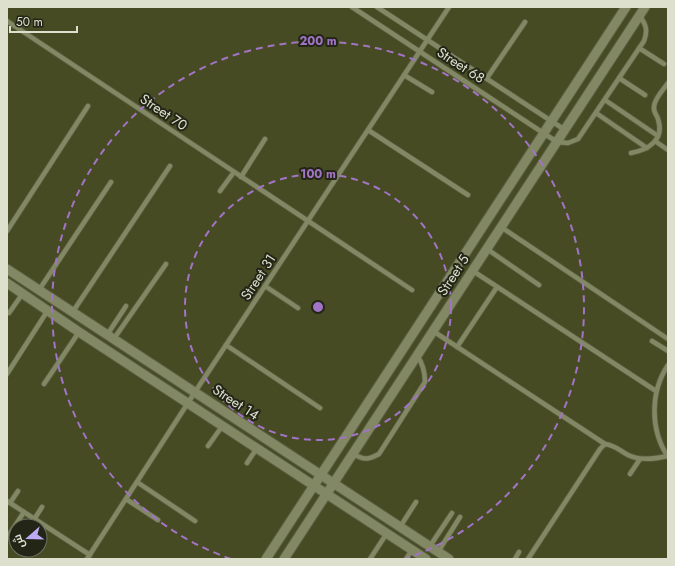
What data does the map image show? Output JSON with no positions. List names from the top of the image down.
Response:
{
  "streets": {
    "street": ["Street 5", "Street 14"],
    "lane": ["Street 68", "Street 70", "Street 31"]
  },
  "crossings": [
    ["Street 68", "Street 5"],
    ["Street 68", "Street 31"],
    ["Street 70", "Street 31"],
    ["Street 5", "Street 14"],
    ["Street 31", "Street 14"]
  ],
  "scale_bar": "50 m",
  "north": "left",
  "rings": ["200 m", "100 m"]
}
